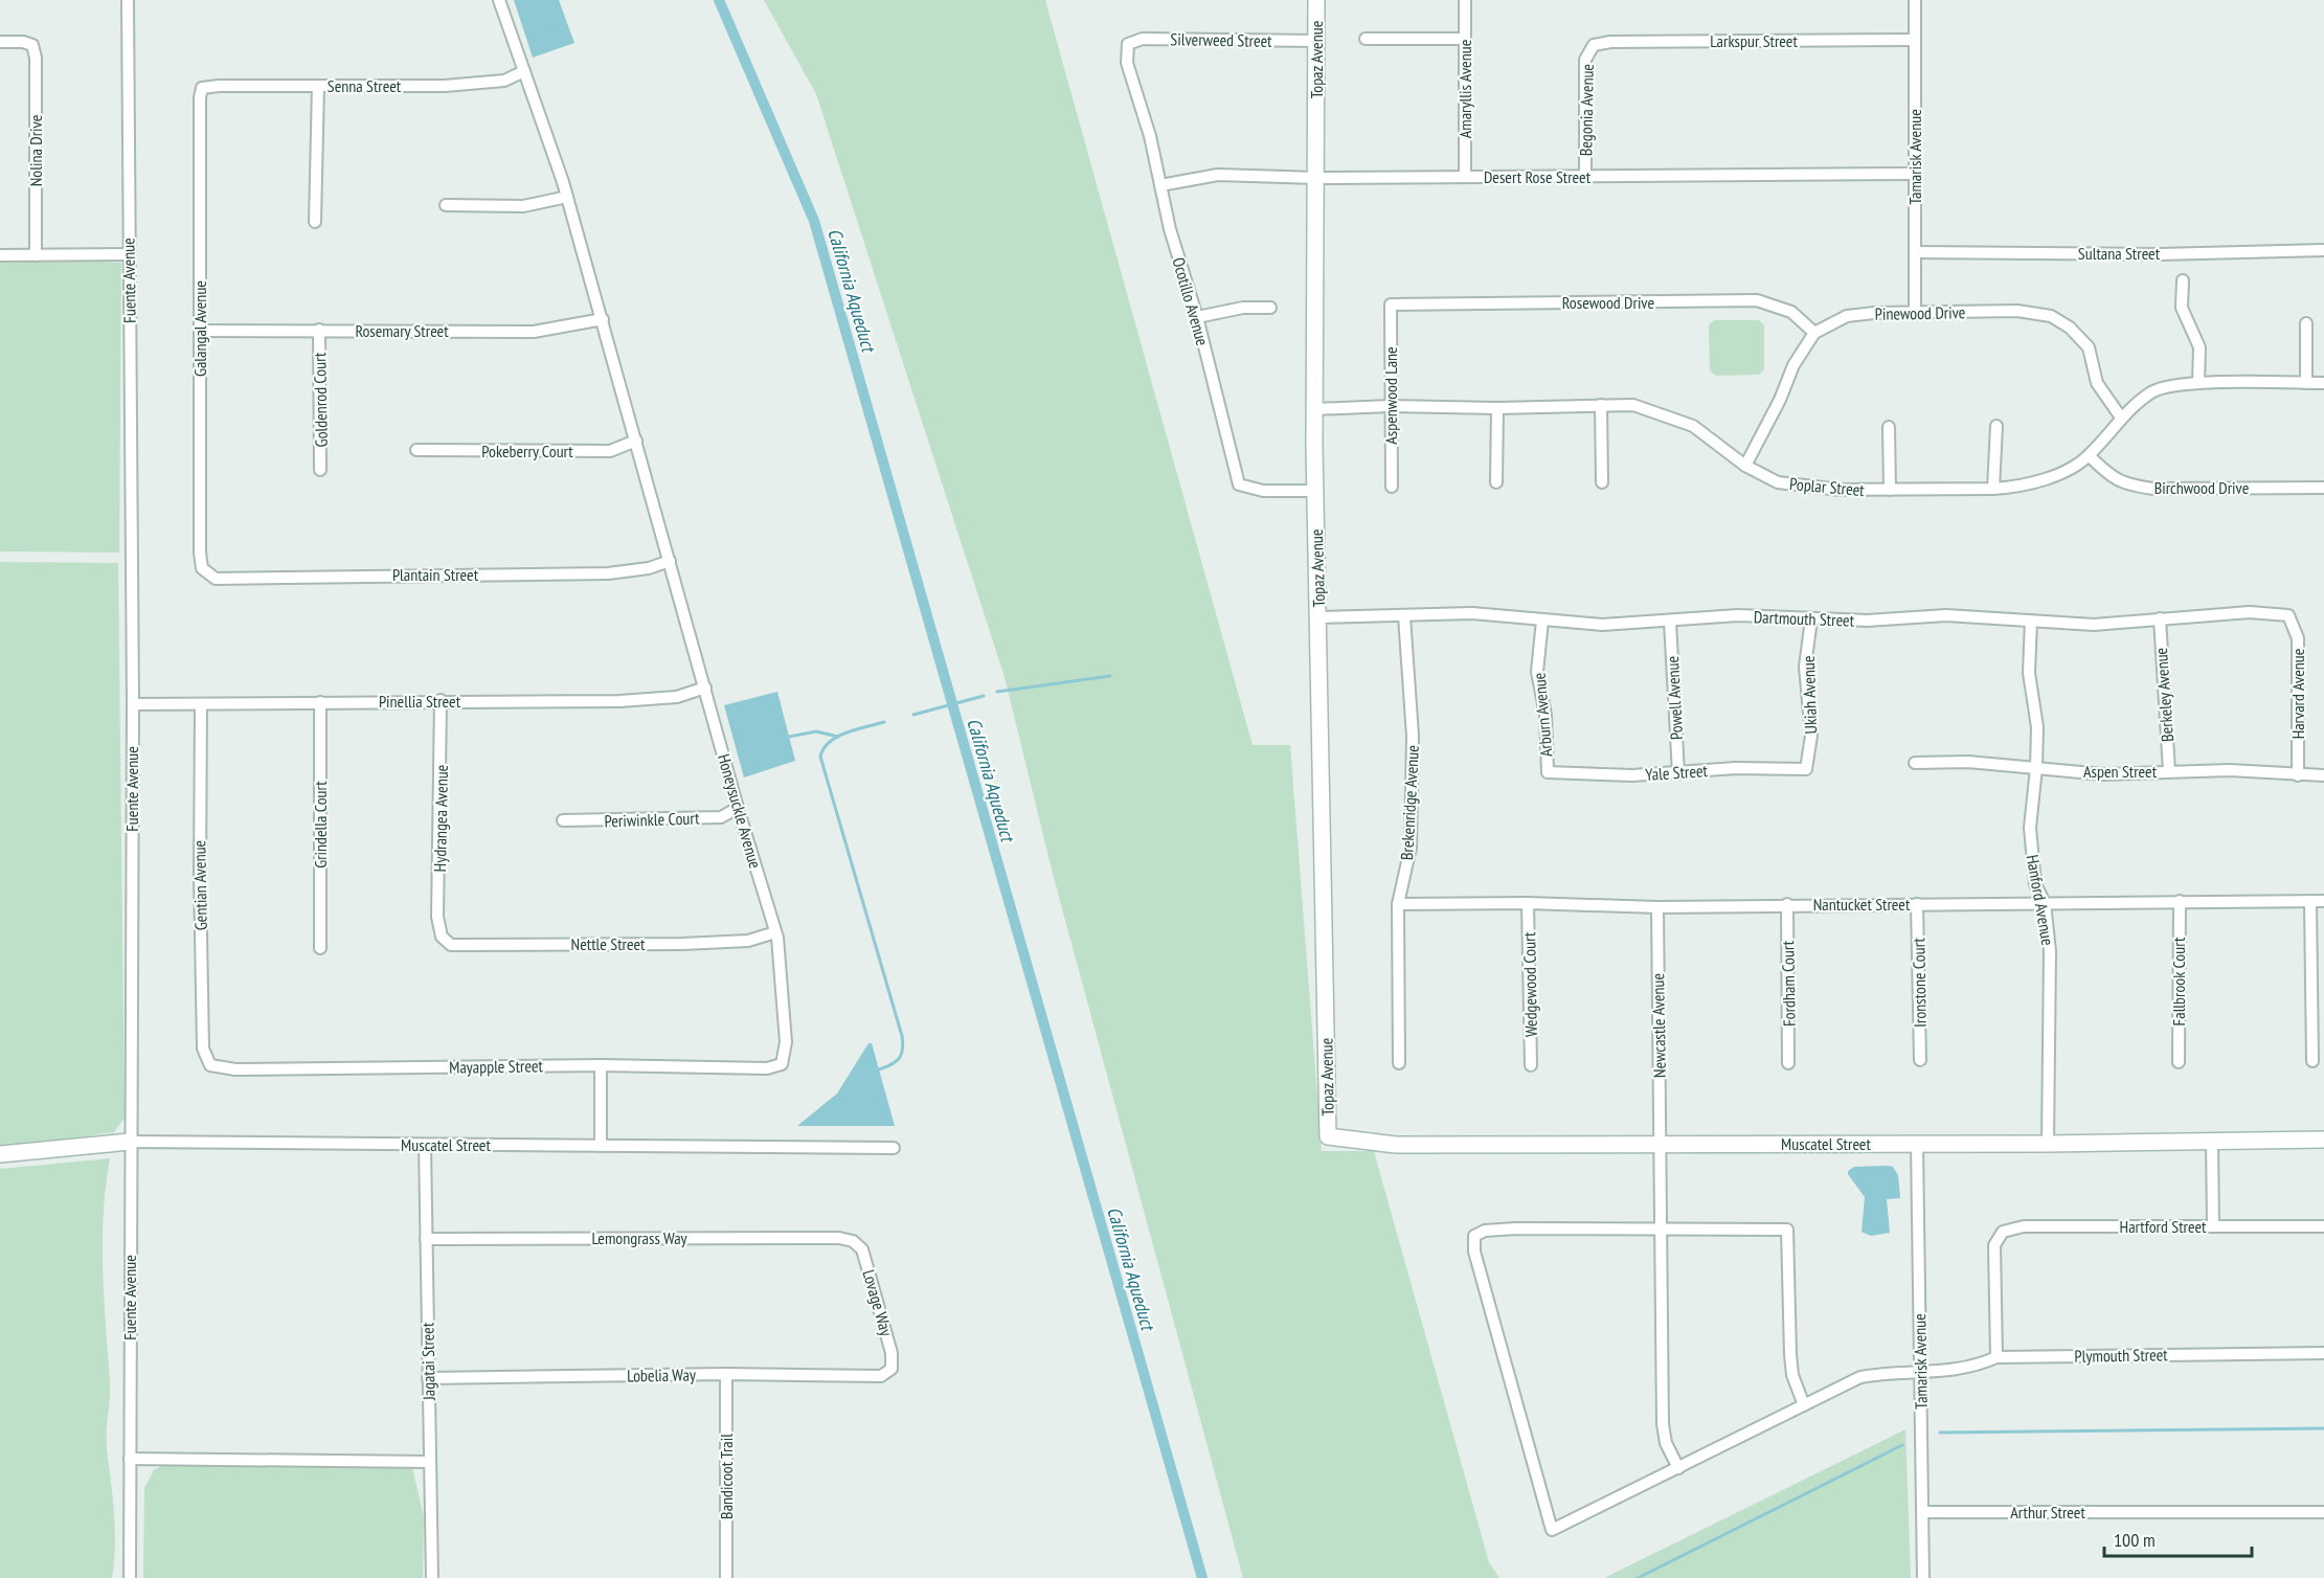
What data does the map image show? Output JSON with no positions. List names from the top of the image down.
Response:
{
  "streets": {
    "street": [
      "Silverweed Street",
      "Larkspur Street",
      "Topaz Avenue",
      "Senna Street",
      "Amaryllis Avenue",
      "Begonia Avenue",
      "Nolina Drive",
      "Tamarisk Avenue",
      "Desert Rose Street",
      "Sultana Street",
      "Fuente Avenue",
      "Ocotillo Avenue",
      "Rosewood Drive",
      "Pinewood Drive",
      "Galangal Avenue",
      "Rosemary Street",
      "Aspenwood Lane",
      "Goldenrod Court",
      "Pokeberry Court",
      "Poplar Street",
      "Birchwood Drive",
      "Plantain Street",
      "Dartmouth Street",
      "Harvard Avenue",
      "Ukiah Avenue",
      "Berkeley Avenue",
      "Powell Avenue",
      "Pinellia Street",
      "Arburn Avenue",
      "Aspen Street",
      "Yale Street",
      "Brekenridge Avenue",
      "Honeysuckle Avenue",
      "Hydrangea Avenue",
      "Periwinkle Court",
      "Grindella Court",
      "Gentian Avenue",
      "Hanford Avenue",
      "Nantucket Street",
      "Nettle Street",
      "Fallbrook Court",
      "Ironstone Court",
      "Fordham Court",
      "Wedgewood Court",
      "Newcastle Avenue",
      "Mayapple Street",
      "Muscatel Street",
      "Hartford Street",
      "Lemongrass Way",
      "Lovage Way",
      "Plymouth Street",
      "Jagatai Street",
      "Lobelia Way",
      "Bandicoot Trail",
      "Arthur Street"
    ]
  },
  "crossings": [
    ["Silverweed Street", "Topaz Avenue"],
    ["Silverweed Street", "Ocotillo Avenue"],
    ["Larkspur Street", "Begonia Avenue"],
    ["Larkspur Street", "Tamarisk Avenue"],
    ["Topaz Avenue", "Desert Rose Street"],
    ["Topaz Avenue", "Ocotillo Avenue"],
    ["Topaz Avenue", "Poplar Street"],
    ["Topaz Avenue", "Dartmouth Street"],
    ["Topaz Avenue", "Muscatel Street"],
    ["Senna Street", "Galangal Avenue"],
    ["Senna Street", "Honeysuckle Avenue"],
    ["Amaryllis Avenue", "Desert Rose Street"],
    ["Begonia Avenue", "Desert Rose Street"],
    ["Tamarisk Avenue", "Desert Rose Street"],
    ["Tamarisk Avenue", "Sultana Street"],
    ["Tamarisk Avenue", "Pinewood Drive"],
    ["Tamarisk Avenue", "Muscatel Street"],
    ["Tamarisk Avenue", "Plymouth Street"],
    ["Tamarisk Avenue", "Arthur Street"],
    ["Desert Rose Street", "Ocotillo Avenue"],
    ["Fuente Avenue", "Pinellia Street"],
    ["Fuente Avenue", "Muscatel Street"],
    ["Rosewood Drive", "Pinewood Drive"],
    ["Rosewood Drive", "Aspenwood Lane"],
    ["Pinewood Drive", "Poplar Street"],
    ["Galangal Avenue", "Rosemary Street"],
    ["Galangal Avenue", "Plantain Street"],
    ["Rosemary Street", "Goldenrod Court"],
    ["Rosemary Street", "Honeysuckle Avenue"],
    ["Aspenwood Lane", "Poplar Street"],
    ["Pokeberry Court", "Honeysuckle Avenue"],
    ["Poplar Street", "Birchwood Drive"],
    ["Plantain Street", "Honeysuckle Avenue"],
    ["Dartmouth Street", "Harvard Avenue"],
    ["Dartmouth Street", "Ukiah Avenue"],
    ["Dartmouth Street", "Berkeley Avenue"],
    ["Dartmouth Street", "Powell Avenue"],
    ["Dartmouth Street", "Arburn Avenue"],
    ["Dartmouth Street", "Brekenridge Avenue"],
    ["Dartmouth Street", "Hanford Avenue"],
    ["Harvard Avenue", "Aspen Street"],
    ["Ukiah Avenue", "Yale Street"],
    ["Berkeley Avenue", "Aspen Street"],
    ["Powell Avenue", "Yale Street"],
    ["Pinellia Street", "Honeysuckle Avenue"],
    ["Pinellia Street", "Hydrangea Avenue"],
    ["Pinellia Street", "Grindella Court"],
    ["Pinellia Street", "Gentian Avenue"],
    ["Arburn Avenue", "Yale Street"],
    ["Aspen Street", "Hanford Avenue"],
    ["Brekenridge Avenue", "Nantucket Street"],
    ["Honeysuckle Avenue", "Periwinkle Court"],
    ["Honeysuckle Avenue", "Nettle Street"],
    ["Honeysuckle Avenue", "Mayapple Street"],
    ["Hydrangea Avenue", "Nettle Street"],
    ["Gentian Avenue", "Mayapple Street"],
    ["Hanford Avenue", "Nantucket Street"],
    ["Hanford Avenue", "Muscatel Street"],
    ["Nantucket Street", "Fallbrook Court"],
    ["Nantucket Street", "Ironstone Court"],
    ["Nantucket Street", "Fordham Court"],
    ["Nantucket Street", "Wedgewood Court"],
    ["Nantucket Street", "Newcastle Avenue"],
    ["Newcastle Avenue", "Muscatel Street"],
    ["Newcastle Avenue", "Plymouth Street"],
    ["Muscatel Street", "Jagatai Street"],
    ["Hartford Street", "Plymouth Street"],
    ["Lemongrass Way", "Lovage Way"],
    ["Lemongrass Way", "Jagatai Street"],
    ["Lovage Way", "Lobelia Way"],
    ["Jagatai Street", "Lobelia Way"],
    ["Lobelia Way", "Bandicoot Trail"]
  ],
  "water": ["California Aqueduct"],
  "scale_bar": "100 m"
}
